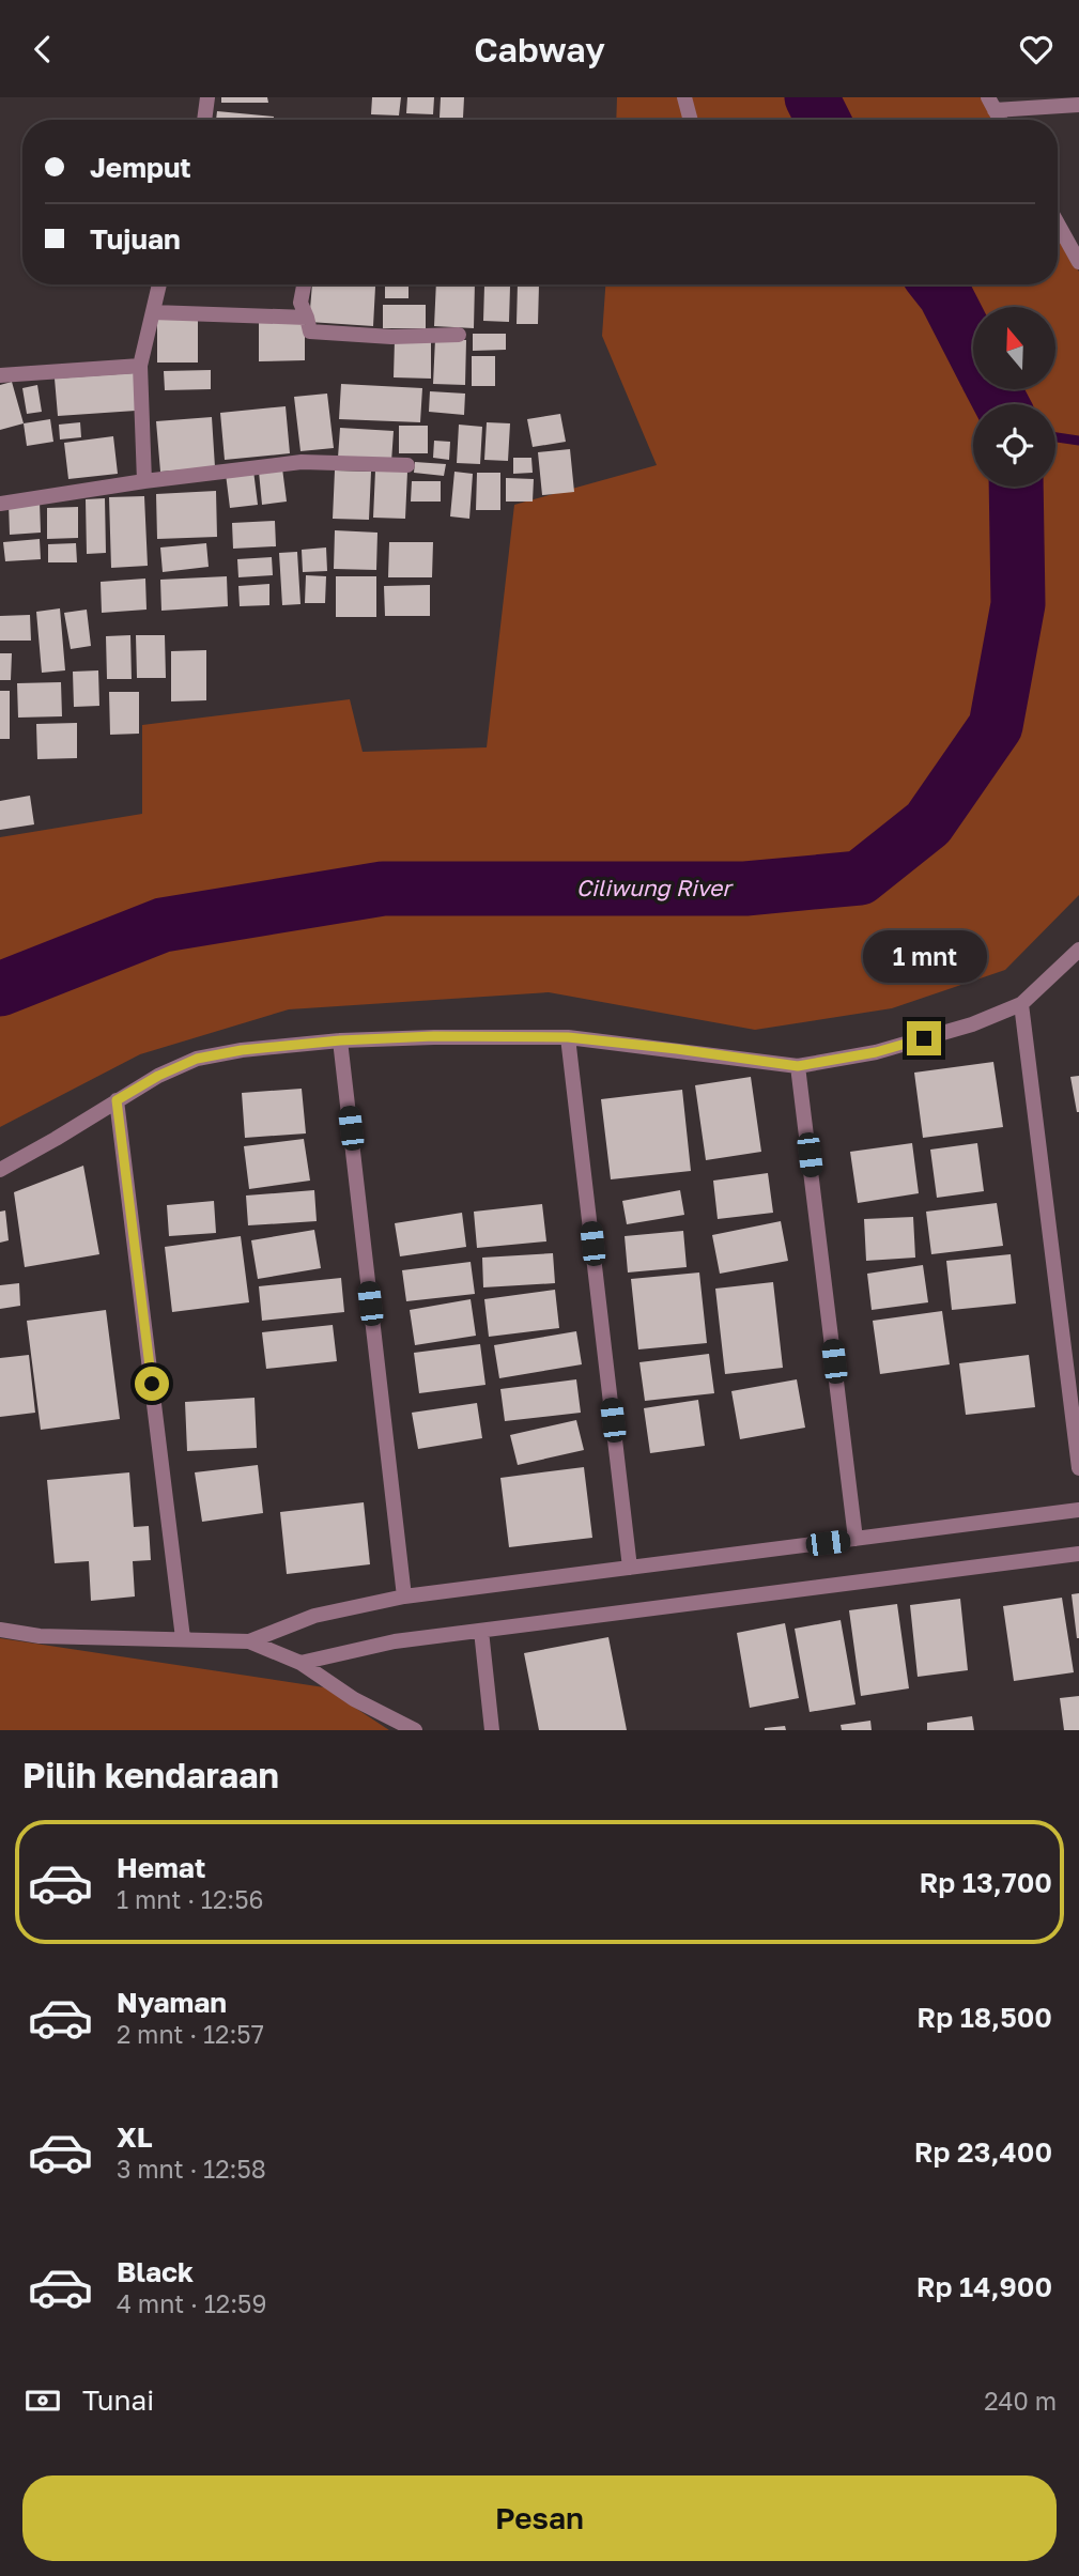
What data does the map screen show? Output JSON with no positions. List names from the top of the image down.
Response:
{
  "water": ["Ciliwung River"],
  "north": "top",
  "page": {
    "header": "Cabway",
    "banner": ["Jemput", "Tujuan"],
    "bubble": "1 mnt",
    "heading": "Pilih kendaraan",
    "list": [
      {
        "name": "Hemat",
        "note": "1 mnt · 12:56",
        "value": "Rp 13,700"
      },
      {
        "name": "Nyaman",
        "note": "2 mnt · 12:57",
        "value": "Rp 18,500"
      },
      {
        "name": "XL",
        "note": "3 mnt · 12:58",
        "value": "Rp 23,400"
      },
      {
        "name": "Black",
        "note": "4 mnt · 12:59",
        "value": "Rp 14,900"
      }
    ],
    "pay": ["Tunai", "240 m"],
    "buttons": "Pesan"
  }
}
